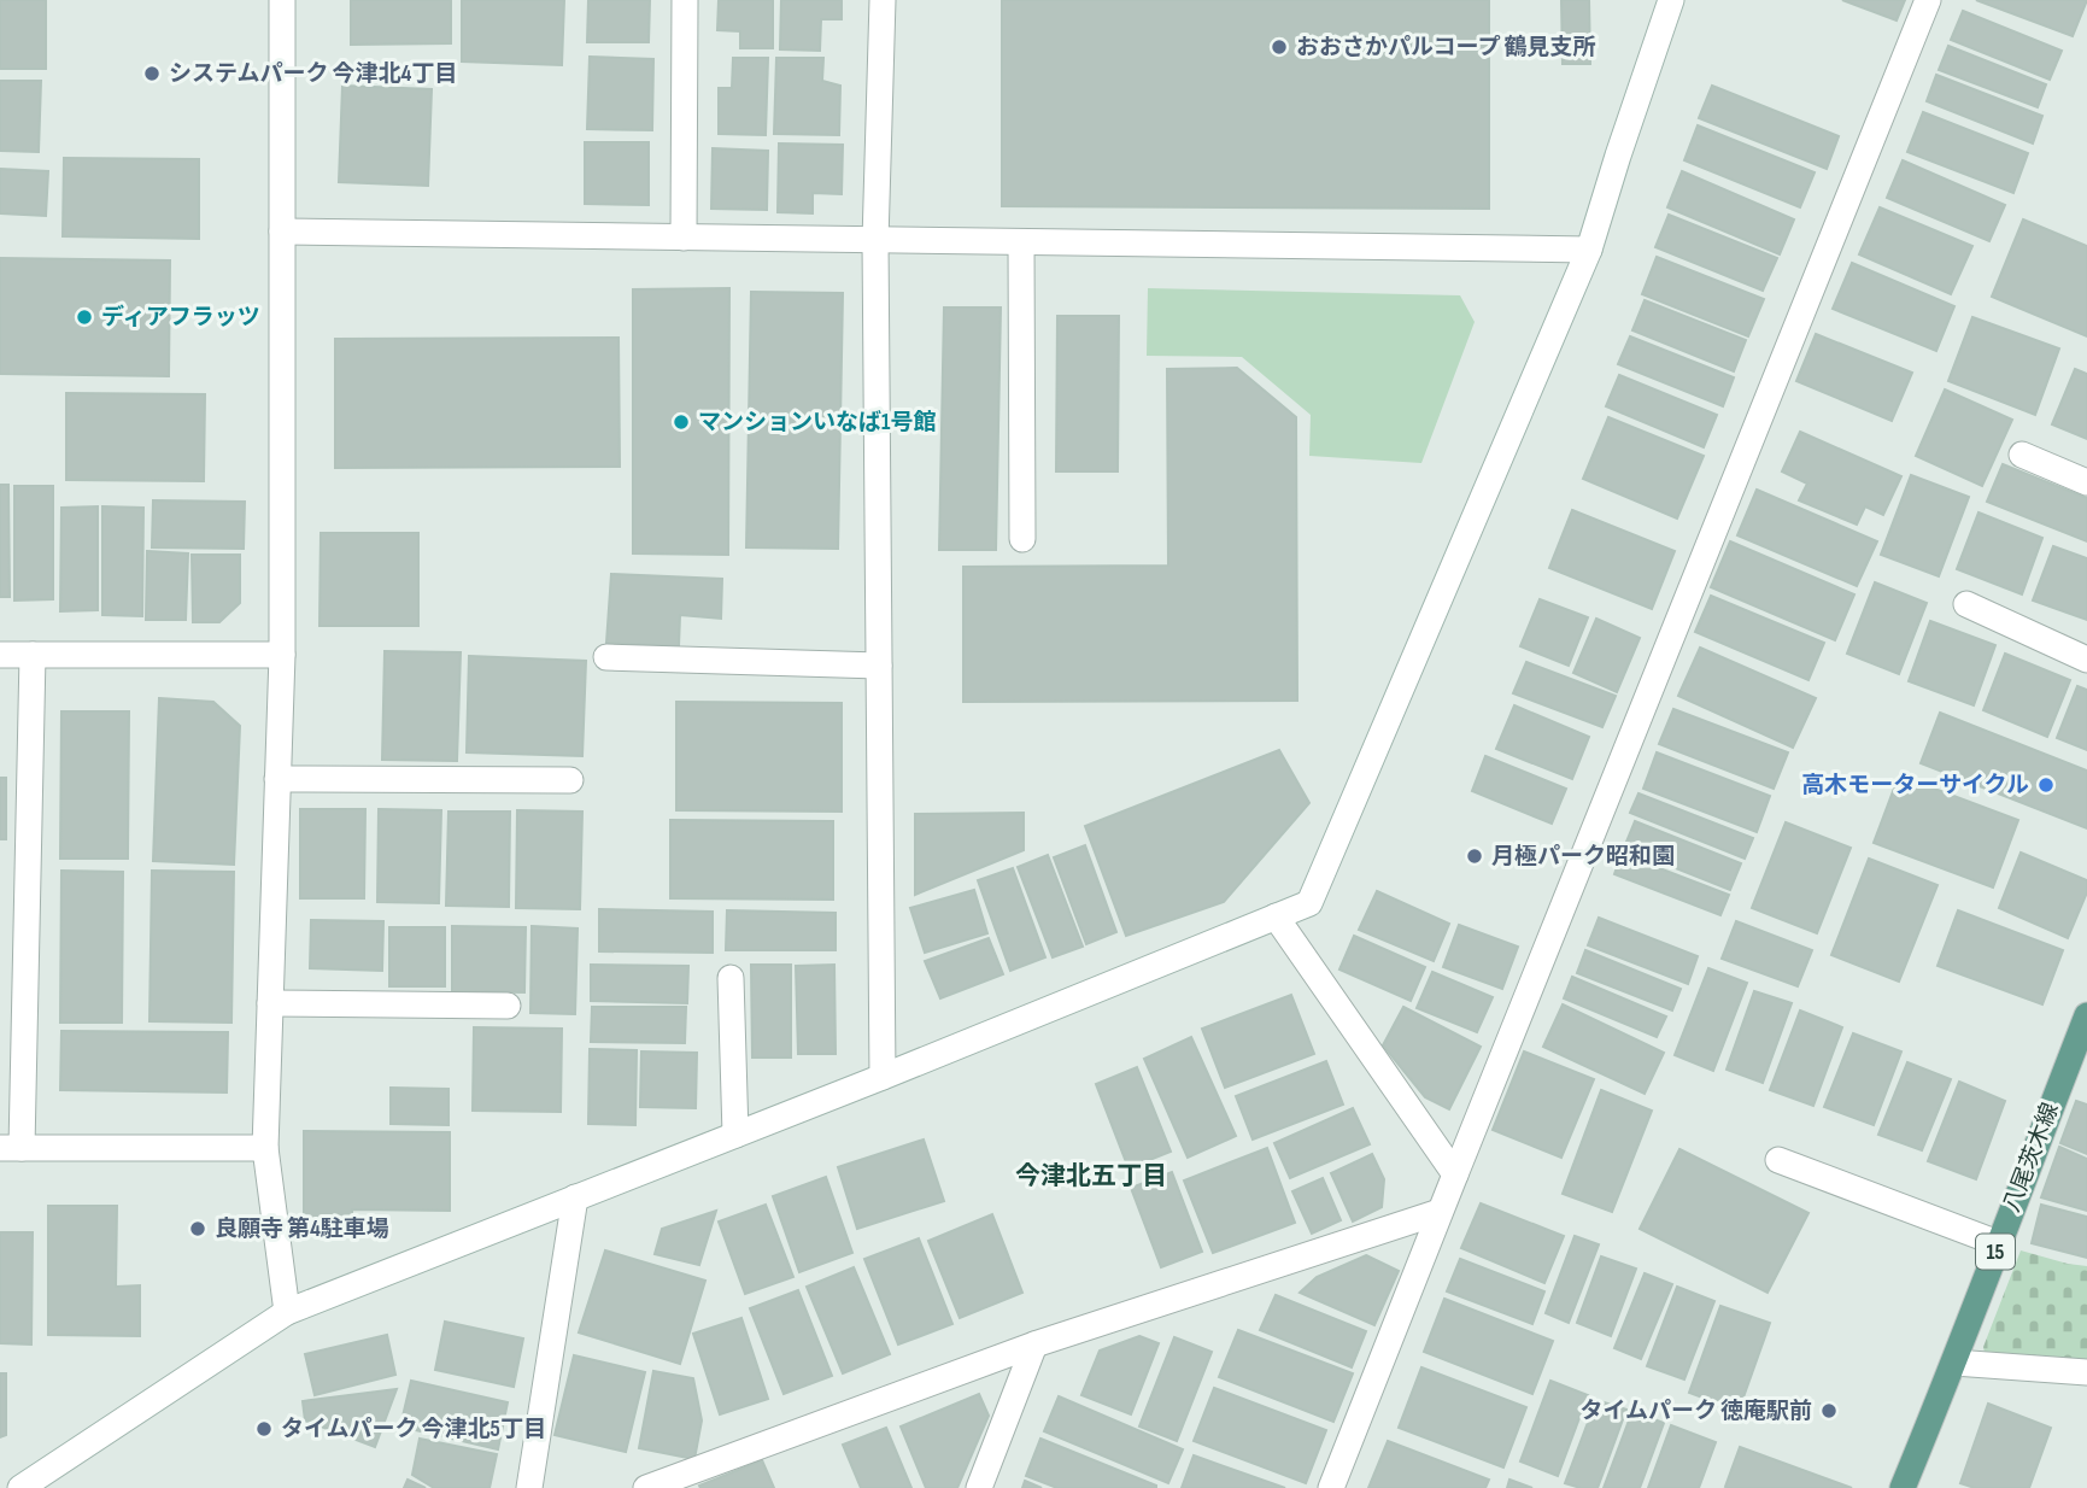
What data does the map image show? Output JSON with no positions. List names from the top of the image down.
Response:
{
  "streets": {
    "main road": ["八尾茨木線", "15"]
  },
  "districts": ["今津北五丁目"],
  "places": [
    "おおさかパルコープ 鶴見支所",
    "システムパーク 今津北4丁目",
    "ディアフラッツ",
    "マンションいなば1号館",
    "高木モーターサイクル",
    "月極パーク昭和園",
    "良願寺 第4駐車場",
    "タイムパーク 徳庵駅前",
    "タイムパーク 今津北5丁目"
  ]
}
